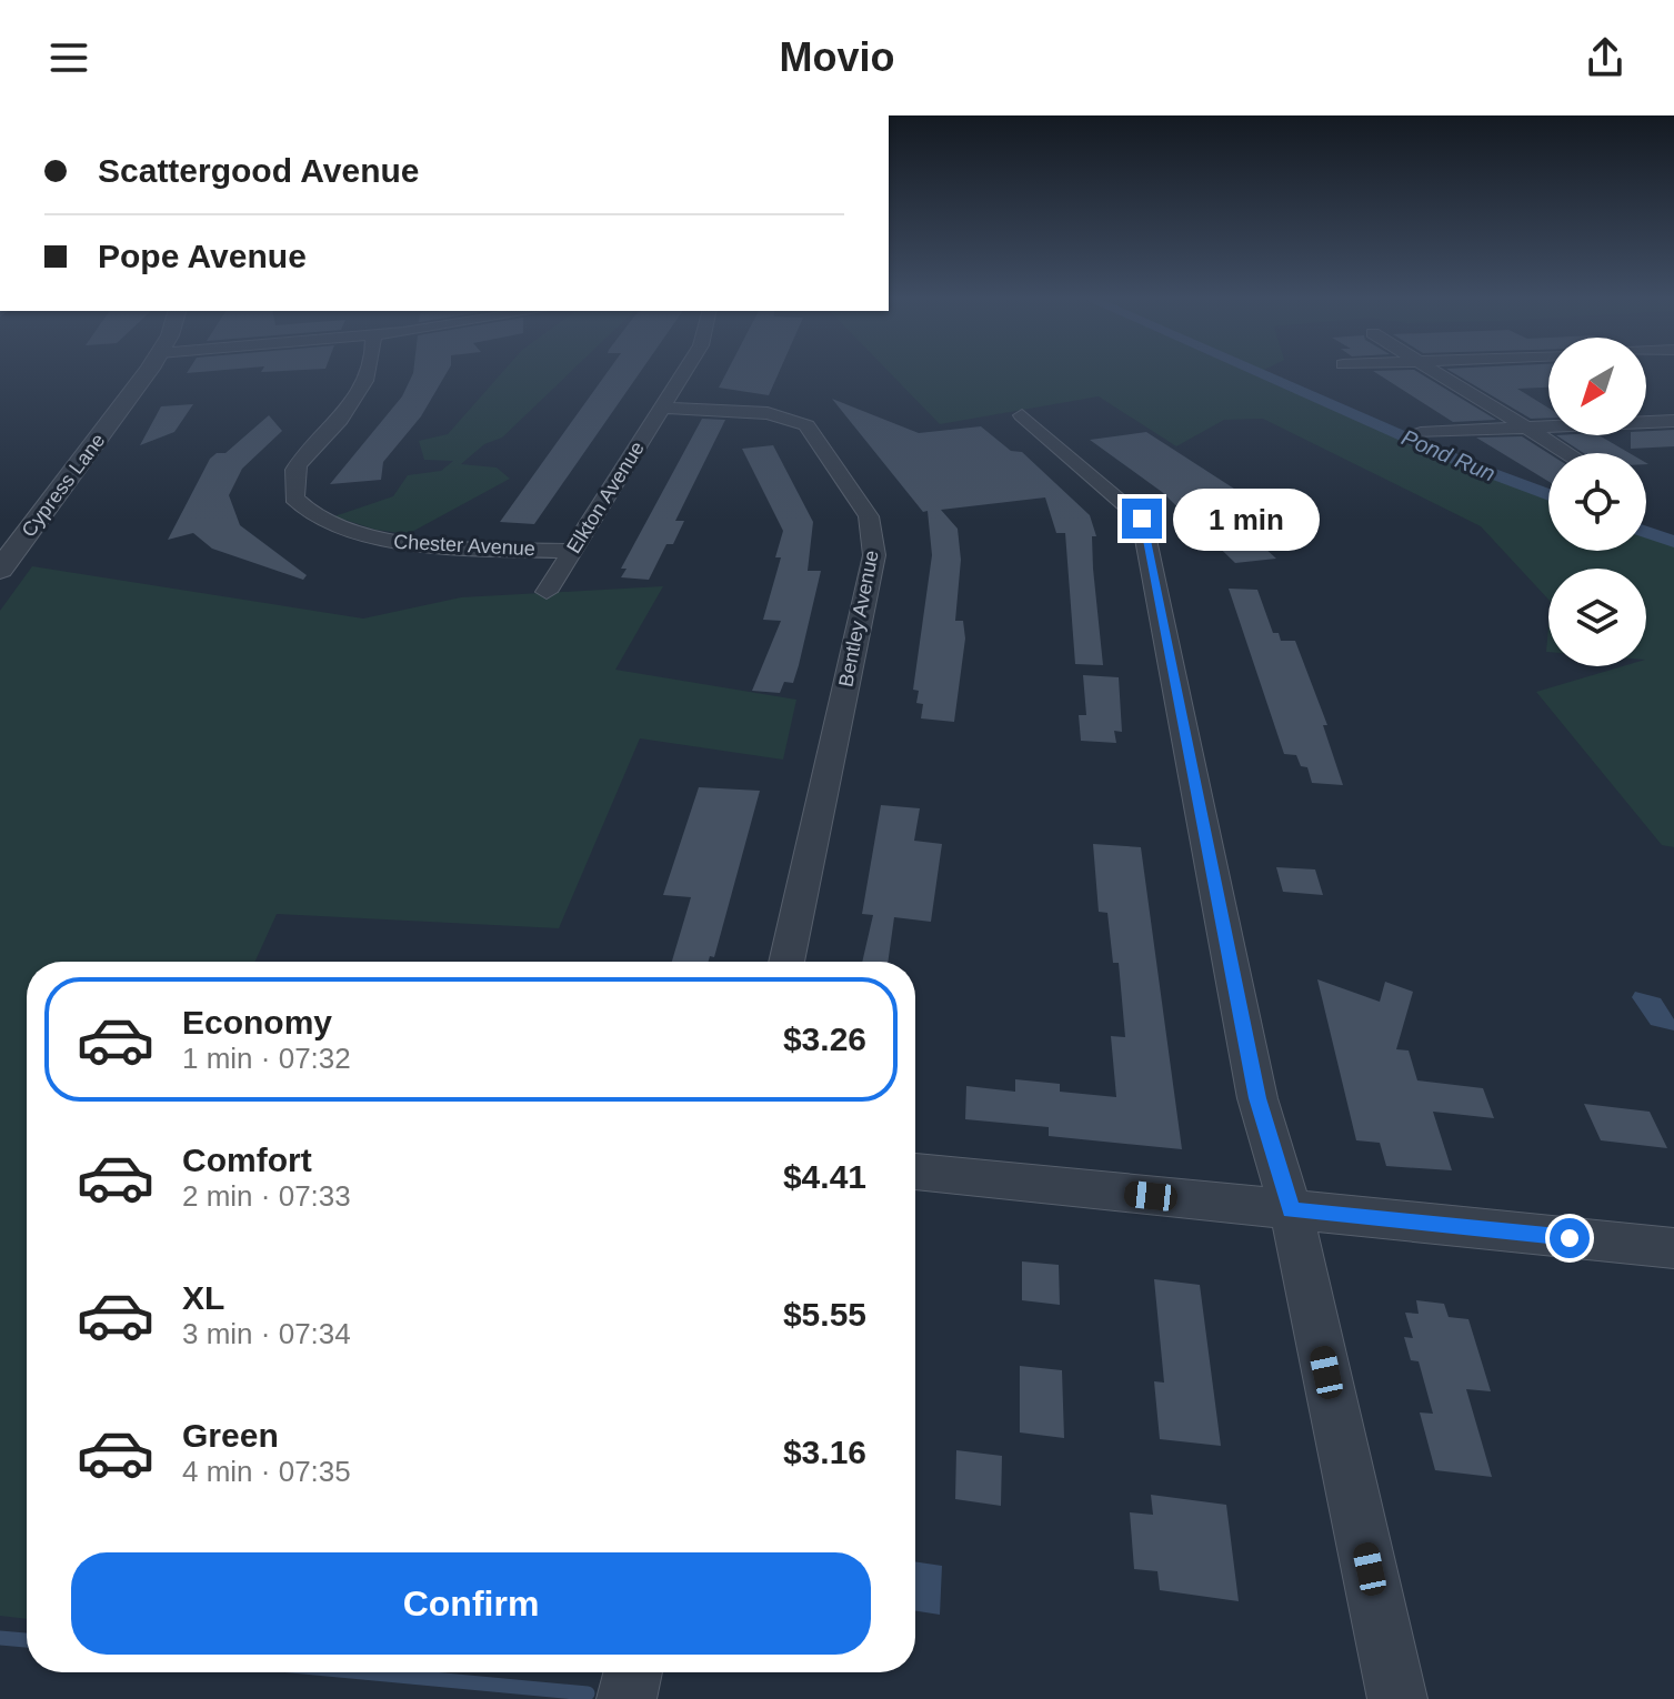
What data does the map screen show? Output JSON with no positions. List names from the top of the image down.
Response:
{
  "streets": {
    "street": [
      "Cypress Lane",
      "Elkton Avenue",
      "Chester Avenue",
      "Bentley Avenue"
    ]
  },
  "crossings": [
    ["Elkton Avenue", "Chester Avenue"],
    ["Elkton Avenue", "Bentley Avenue"]
  ],
  "water": ["Pond Run"],
  "north": "bottom left",
  "page": {
    "header": "Movio",
    "banner": ["Scattergood Avenue", "Pope Avenue"],
    "bubble": "1 min",
    "list": [
      {
        "name": "Economy",
        "note": "1 min · 07:32",
        "value": "$3.26"
      },
      {
        "name": "Comfort",
        "note": "2 min · 07:33",
        "value": "$4.41"
      },
      {
        "name": "XL",
        "note": "3 min · 07:34",
        "value": "$5.55"
      },
      {
        "name": "Green",
        "note": "4 min · 07:35",
        "value": "$3.16"
      }
    ],
    "buttons": "Confirm"
  }
}
